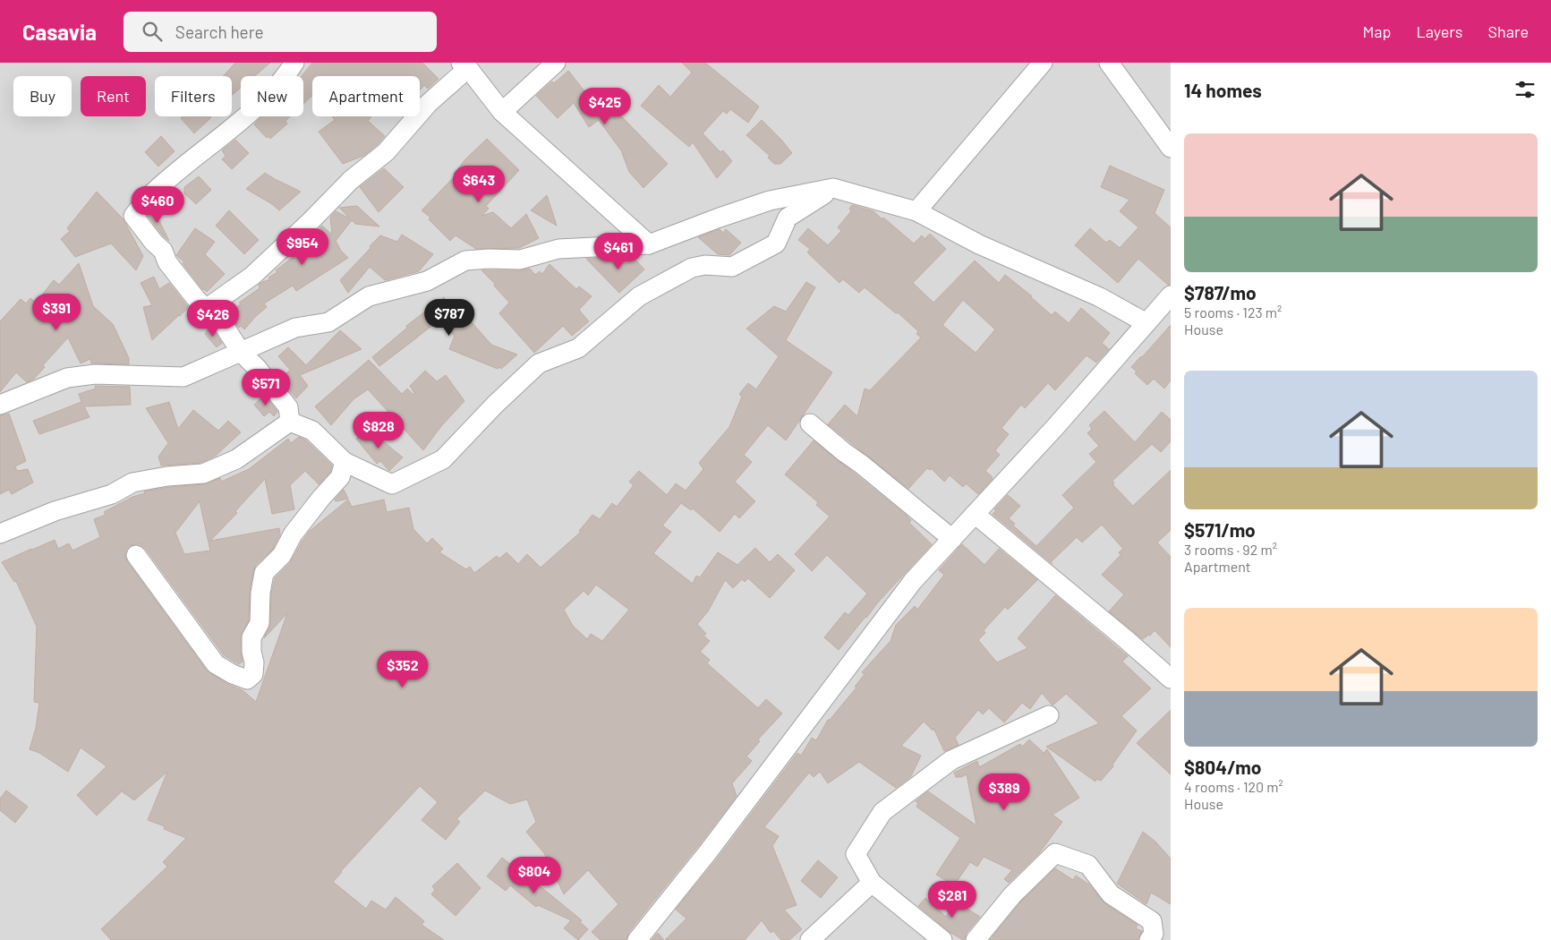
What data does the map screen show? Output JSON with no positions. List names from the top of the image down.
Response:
{
  "page": {
    "header": "Casavia",
    "search": "Search here",
    "nav": ["Map", "Layers", "Share"],
    "heading": "14 homes",
    "chip": [
      "Buy",
      "Rent",
      "Filters",
      "New",
      "Apartment"
    ],
    "price": [
      "$425",
      "$643",
      "$460",
      "$954",
      "$461",
      "$391",
      "$787",
      "$426",
      "$571",
      "$828",
      "$352",
      "$389",
      "$804",
      "$281"
    ],
    "list": [
      {
        "name": "$787/mo",
        "note": "5 rooms · 123 m² · House"
      },
      {
        "name": "$571/mo",
        "note": "3 rooms · 92 m² · Apartment"
      },
      {
        "name": "$804/mo",
        "note": "4 rooms · 120 m² · House"
      }
    ]
  }
}
